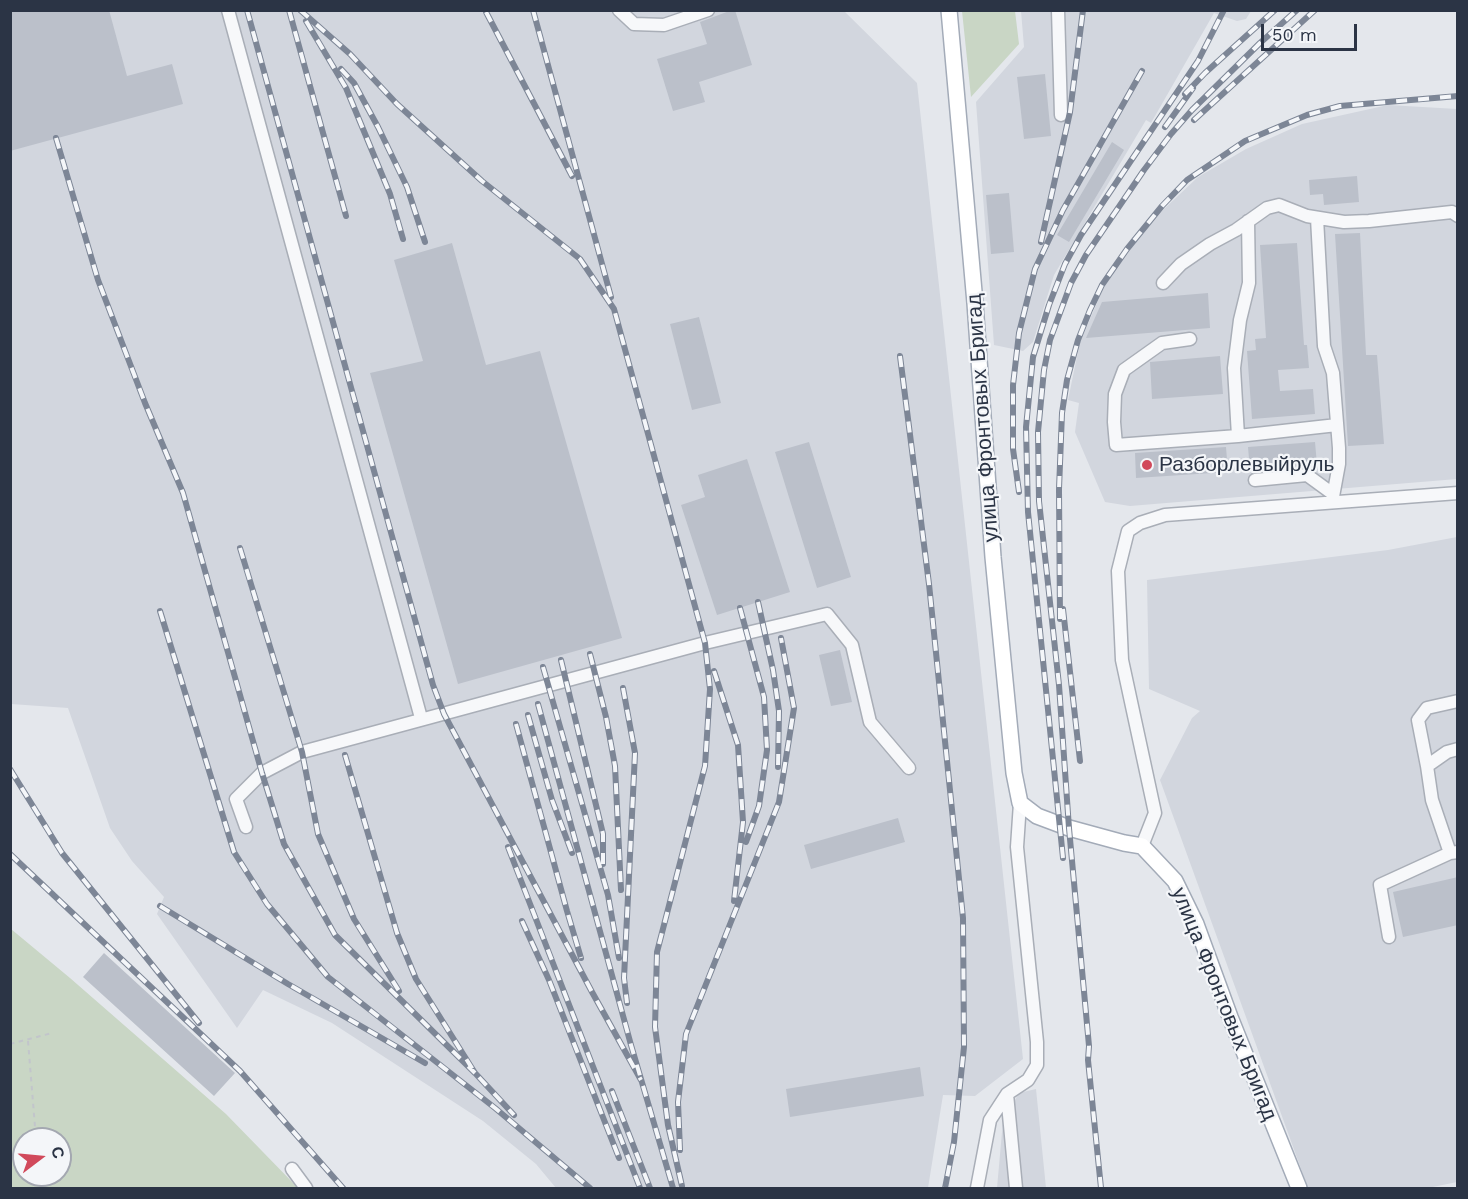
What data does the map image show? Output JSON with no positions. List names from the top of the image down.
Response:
{
  "streets": {
    "main road": ["улица Фронтовых Бригад"]
  },
  "places": ["Разборлевыйруль"],
  "scale_bar": "50 m",
  "north": "right"
}
